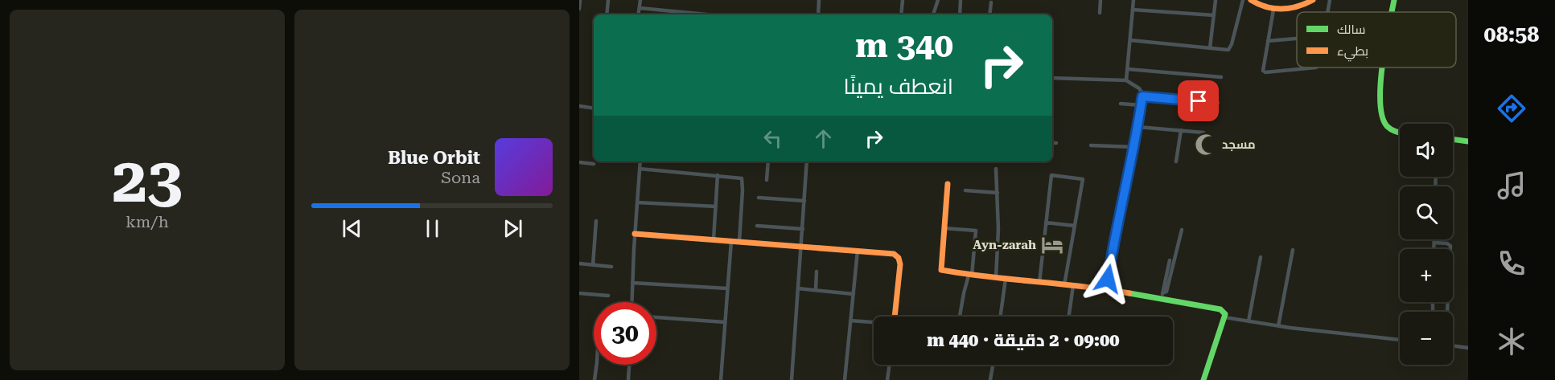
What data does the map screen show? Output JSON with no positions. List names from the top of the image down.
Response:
{
  "places": {
    "mosque": ["مسجد"],
    "hotel": ["Ayn-zarah"]
  },
  "legend": ["سالك", "بطيء"],
  "page": {
    "tabs": "08:58",
    "tile": ["23", "km/h"],
    "turn": ["340 m", "انعطف يمينًا"],
    "map_buttons": ["+", "−"],
    "song": ["Blue Orbit", "Sona"],
    "limit": "30",
    "trip": "09:00 · 2 دقيقة · 440 m"
  }
}
